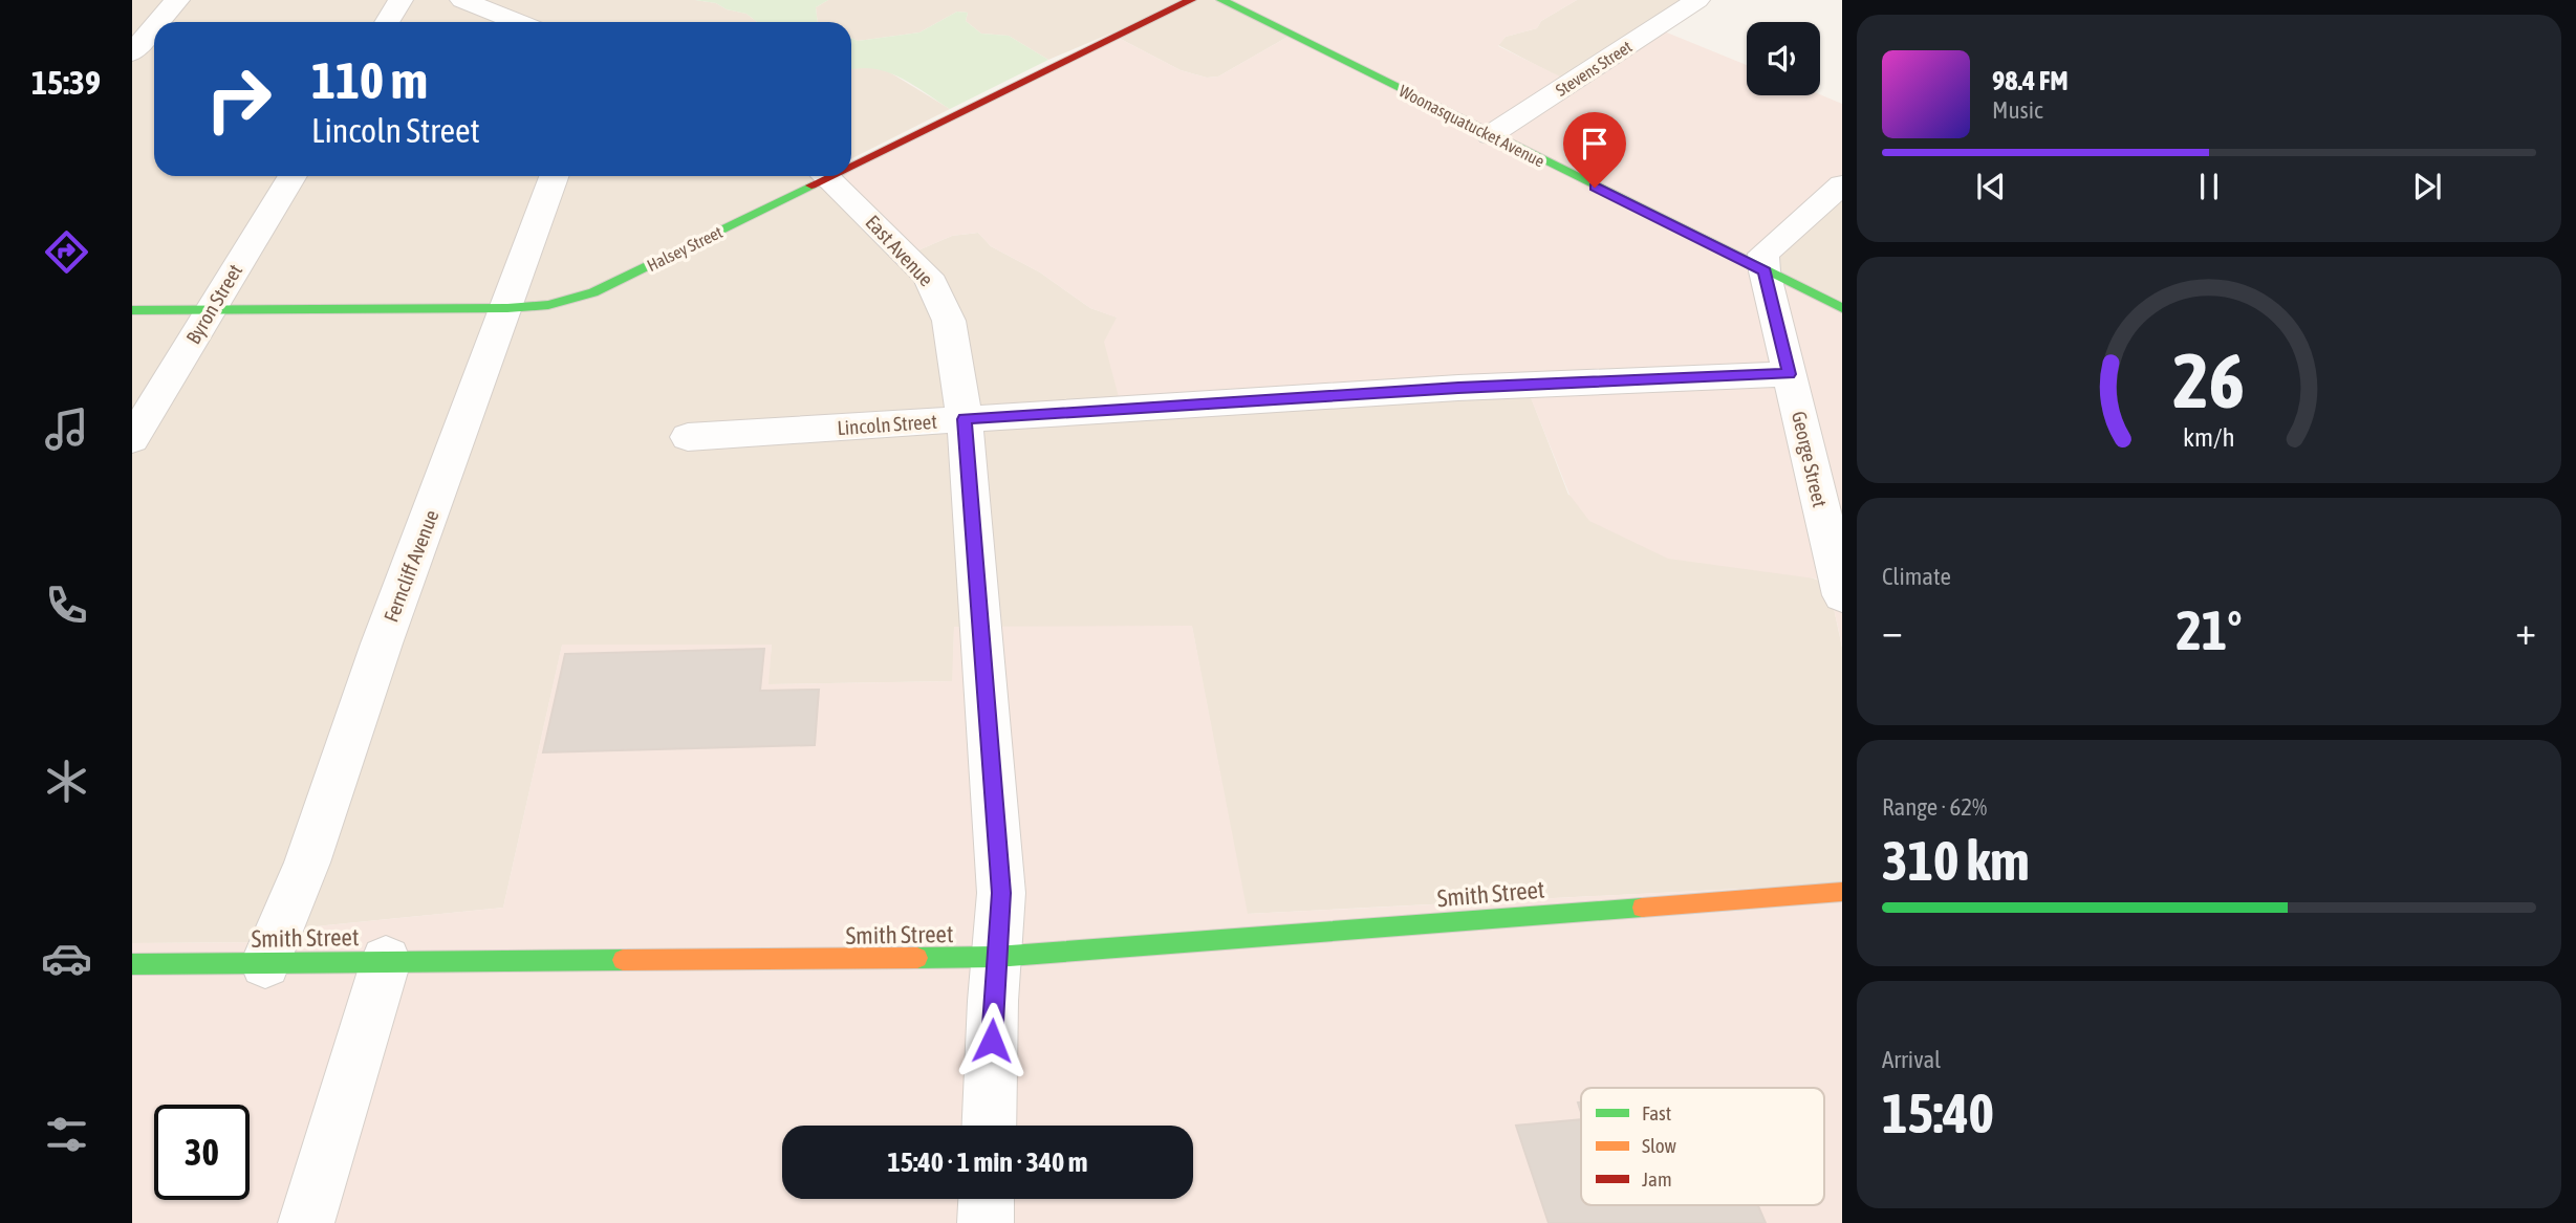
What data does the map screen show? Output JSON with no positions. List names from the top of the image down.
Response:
{
  "streets": {
    "street": [
      "Stevens Street",
      "Woonasquatucket Avenue",
      "Halsey Street",
      "East Avenue",
      "Byron Street",
      "Lincoln Street",
      "George Street",
      "Ferncliff Avenue",
      "Smith Street"
    ]
  },
  "crossings": [
    ["Stevens Street", "Woonasquatucket Avenue"],
    ["Woonasquatucket Avenue", "George Street"],
    ["Halsey Street", "Byron Street"],
    ["Halsey Street", "Ferncliff Avenue"],
    ["East Avenue", "Lincoln Street"],
    ["East Avenue", "Smith Street"],
    ["Lincoln Street", "George Street"],
    ["Ferncliff Avenue", "Smith Street"]
  ],
  "legend": ["Fast", "Slow", "Jam"],
  "page": {
    "tabs": "15:39",
    "turn": ["110 m", "Lincoln Street"],
    "song": ["98.4 FM", "Music"],
    "tile": [
      "Climate",
      ["Range · 62%", "310 km"],
      ["Arrival", "15:40"]
    ],
    "heat": ["−", "21°", "+"],
    "limit": "30",
    "trip": "15:40 · 1 min · 340 m",
    "gauge": ["26", "km/h"]
  }
}
